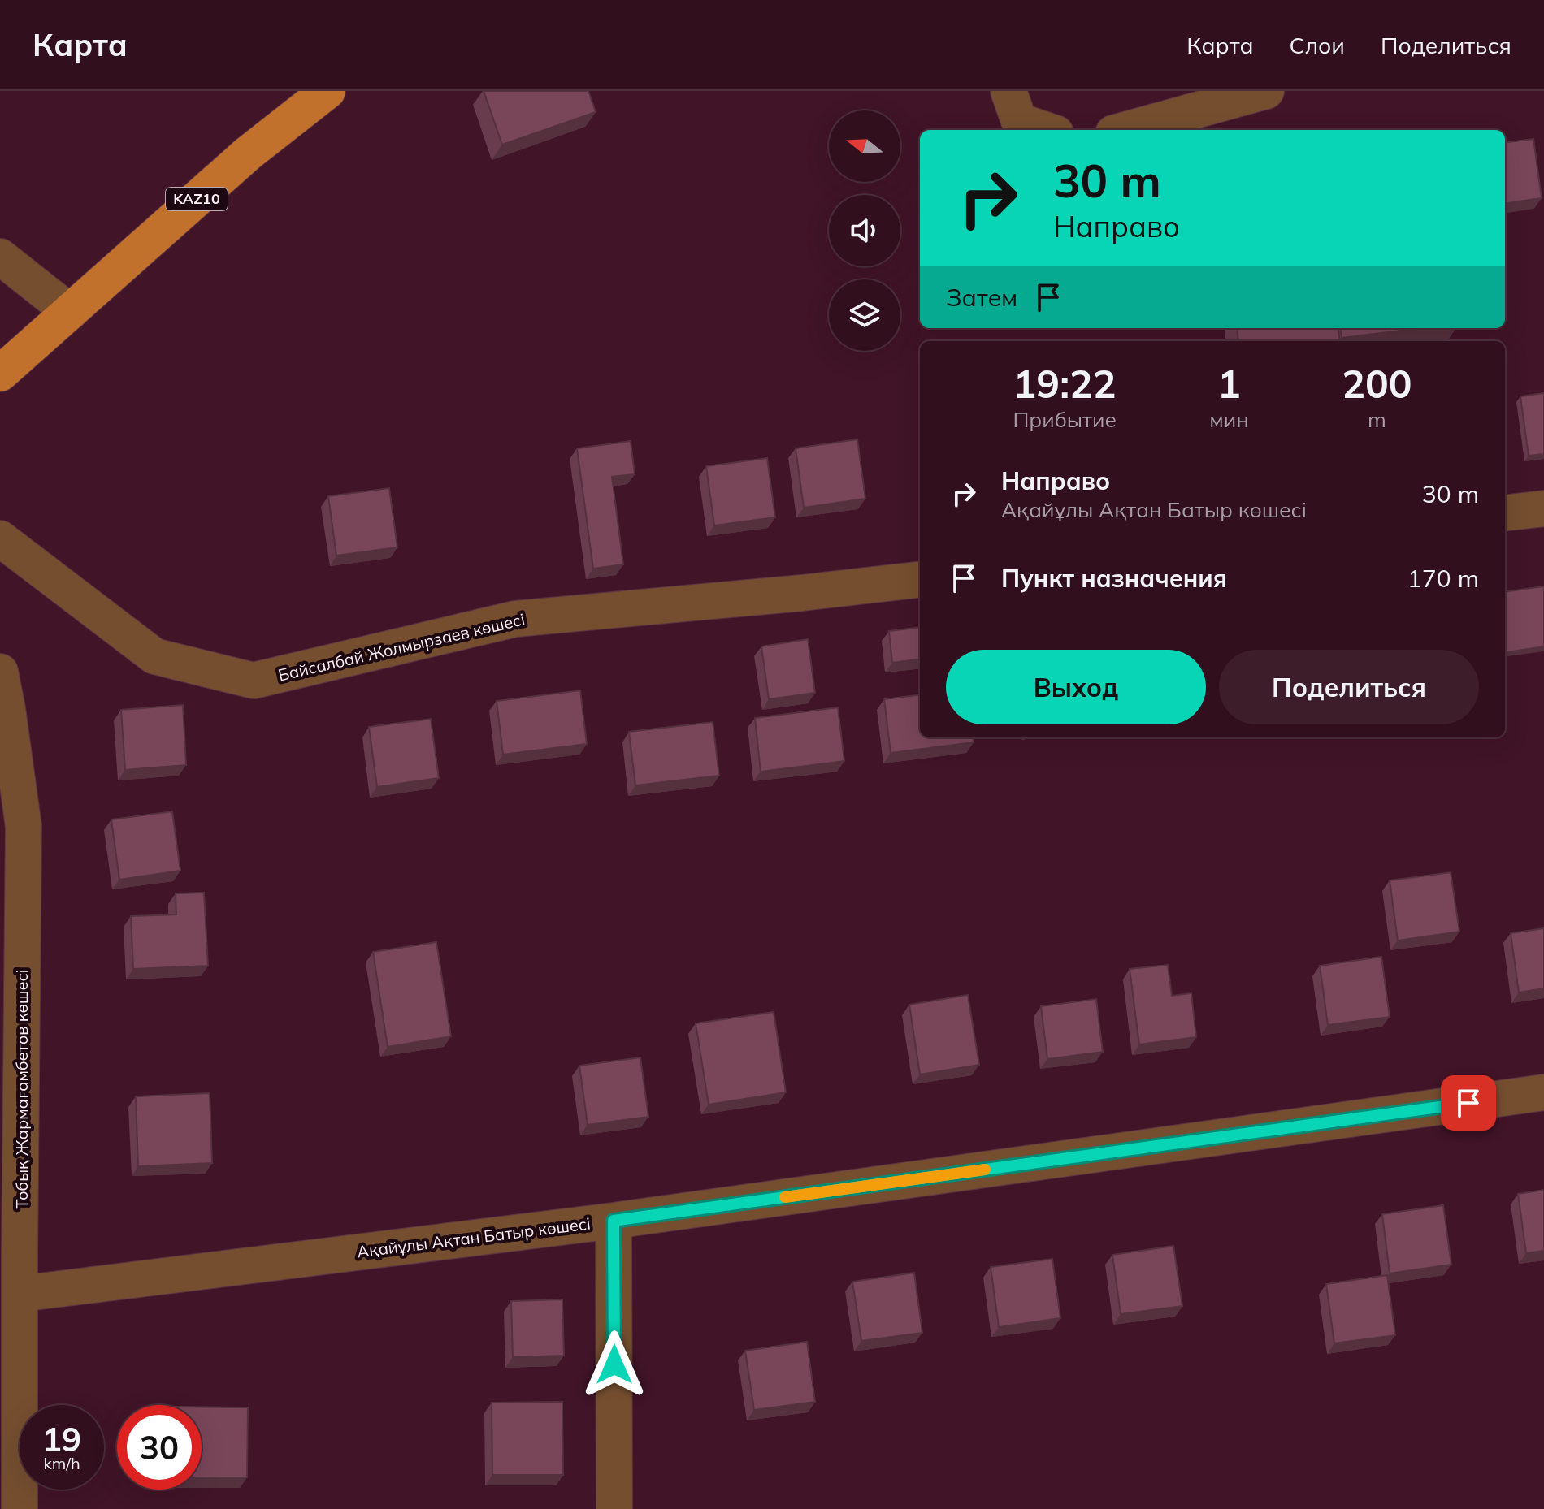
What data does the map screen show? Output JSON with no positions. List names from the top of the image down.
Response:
{
  "streets": {
    "main road": ["KAZ10"],
    "street": ["Байсалбай Жолмырзаев көшесі", "Тобық Жармағамбетов көшесі", "Ақайұлы Ақтан Батыр көшесі"]
  },
  "crossings": [
    ["Тобық Жармағамбетов көшесі", "Ақайұлы Ақтан Батыр көшесі"]
  ],
  "north": "left",
  "page": {
    "header": "Карта",
    "nav": ["Карта", "Слои", "Поделиться"],
    "turn": ["30 m", "Направо"],
    "then": "Затем",
    "eta": [
      "19:22",
      "Прибытие",
      "1",
      "мин",
      "200",
      "m"
    ],
    "list": [
      {
        "name": "Направо",
        "note": "Ақайұлы Ақтан Батыр көшесі",
        "value": "30 m"
      },
      {
        "name": "Пункт назначения",
        "value": "170 m"
      }
    ],
    "buttons": ["Выход", "Поделиться"],
    "speed": "19 km/h",
    "limit": "30"
  }
}
